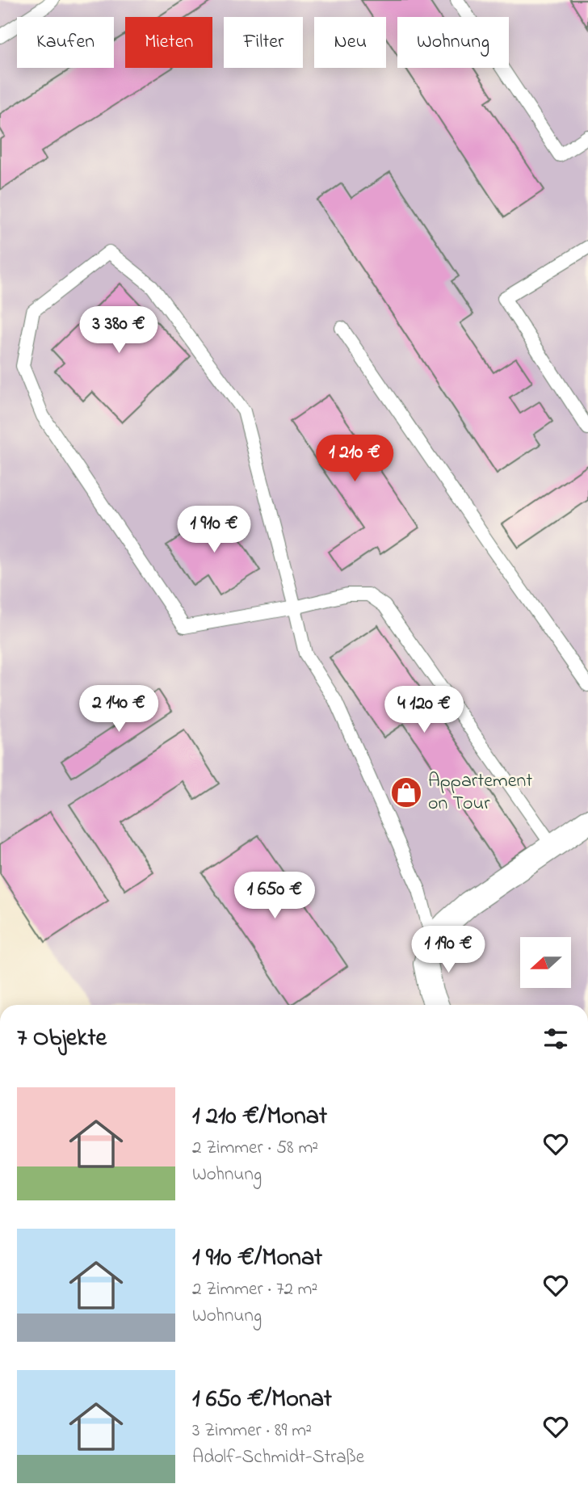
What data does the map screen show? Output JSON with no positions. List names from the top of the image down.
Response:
{
  "places": {
    "shop": ["Appartement on Tour"]
  },
  "north": "left",
  "page": {
    "chip": [
      "Kaufen",
      "Mieten",
      "Filter",
      "Neu",
      "Wohnung"
    ],
    "price": [
      "3 380 €",
      "1 210 €",
      "1 910 €",
      "2 140 €",
      "4 120 €",
      "1 650 €",
      "1 190 €"
    ],
    "heading": "7 Objekte",
    "list": [
      {
        "name": "1 210 €/Monat",
        "note": "2 Zimmer · 58 m² · Wohnung"
      },
      {
        "name": "1 910 €/Monat",
        "note": "2 Zimmer · 72 m² · Wohnung"
      },
      {
        "name": "1 650 €/Monat",
        "note": "3 Zimmer · 89 m² · Adolf-Schmidt-Straße"
      }
    ]
  }
}
